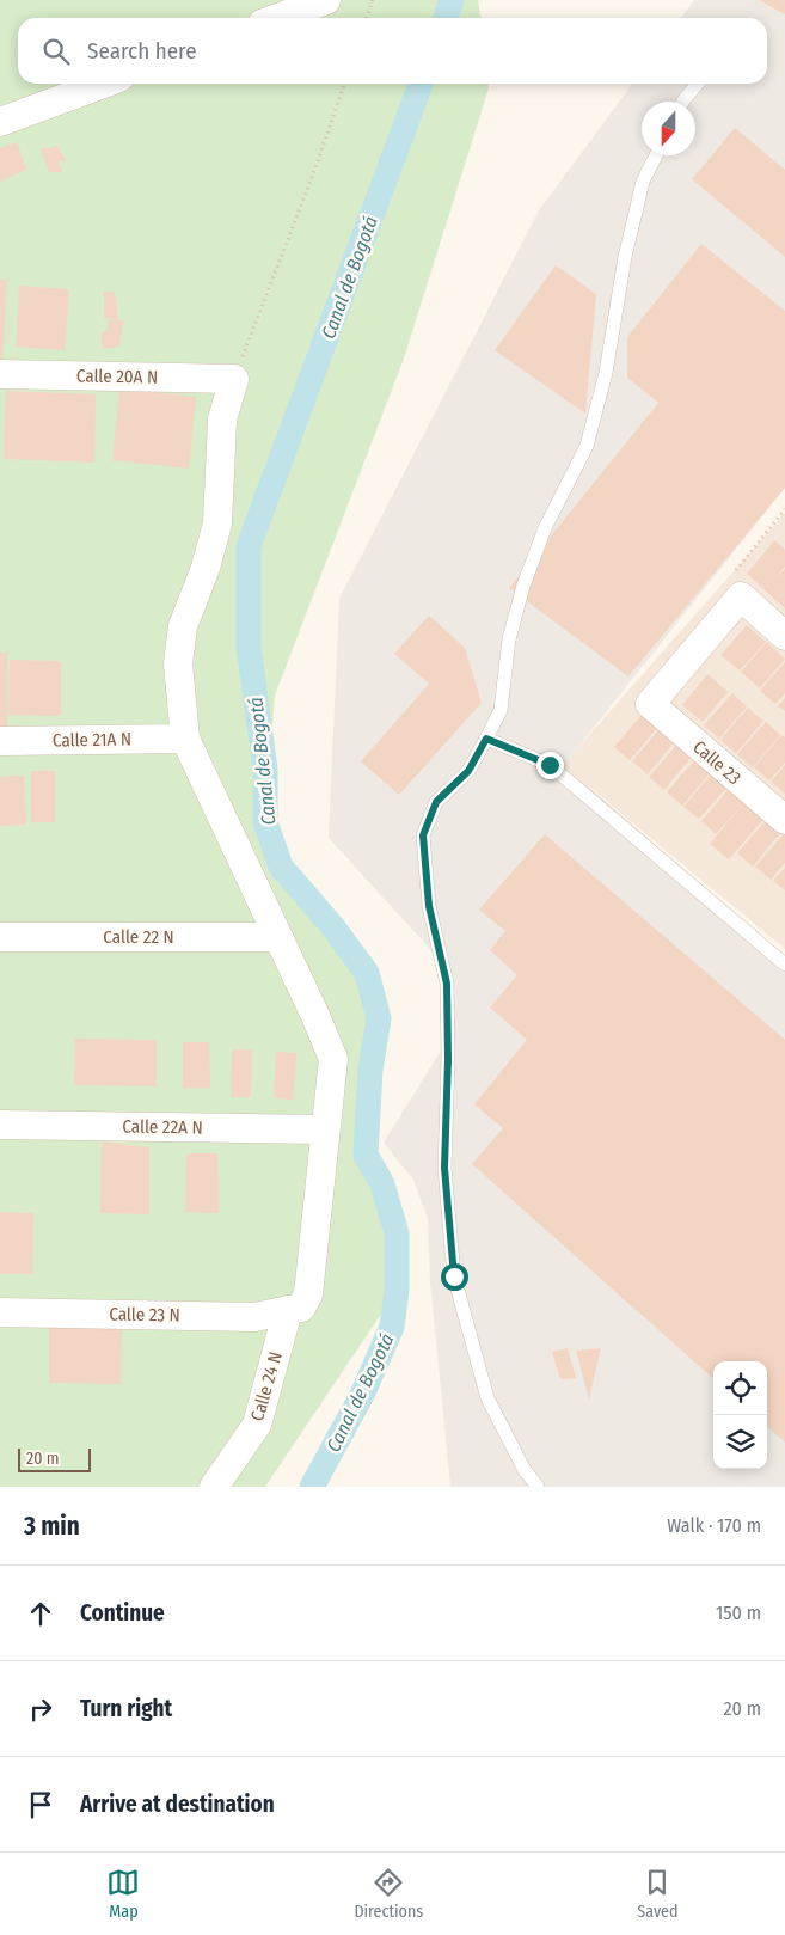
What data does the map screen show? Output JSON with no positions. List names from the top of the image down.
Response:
{
  "streets": {
    "street": [
      "Calle 20A N",
      "Calle 21A N",
      "Calle 23",
      "Calle 22 N",
      "Calle 22A N",
      "Calle 23 N",
      "Calle 24 N"
    ]
  },
  "crossings": [
    ["Calle 23 N", "Calle 24 N"]
  ],
  "water": ["Canal de Bogotá"],
  "scale_bar": "20 m",
  "north": "bottom",
  "page": {
    "search": "Search here",
    "scale": "20 m",
    "heading": ["3 min", "Walk · 170 m"],
    "list": [
      ["Continue", "150 m"],
      ["Turn right", "20 m"],
      "Arrive at destination"
    ],
    "nav": ["Map", "Directions", "Saved"]
  }
}
